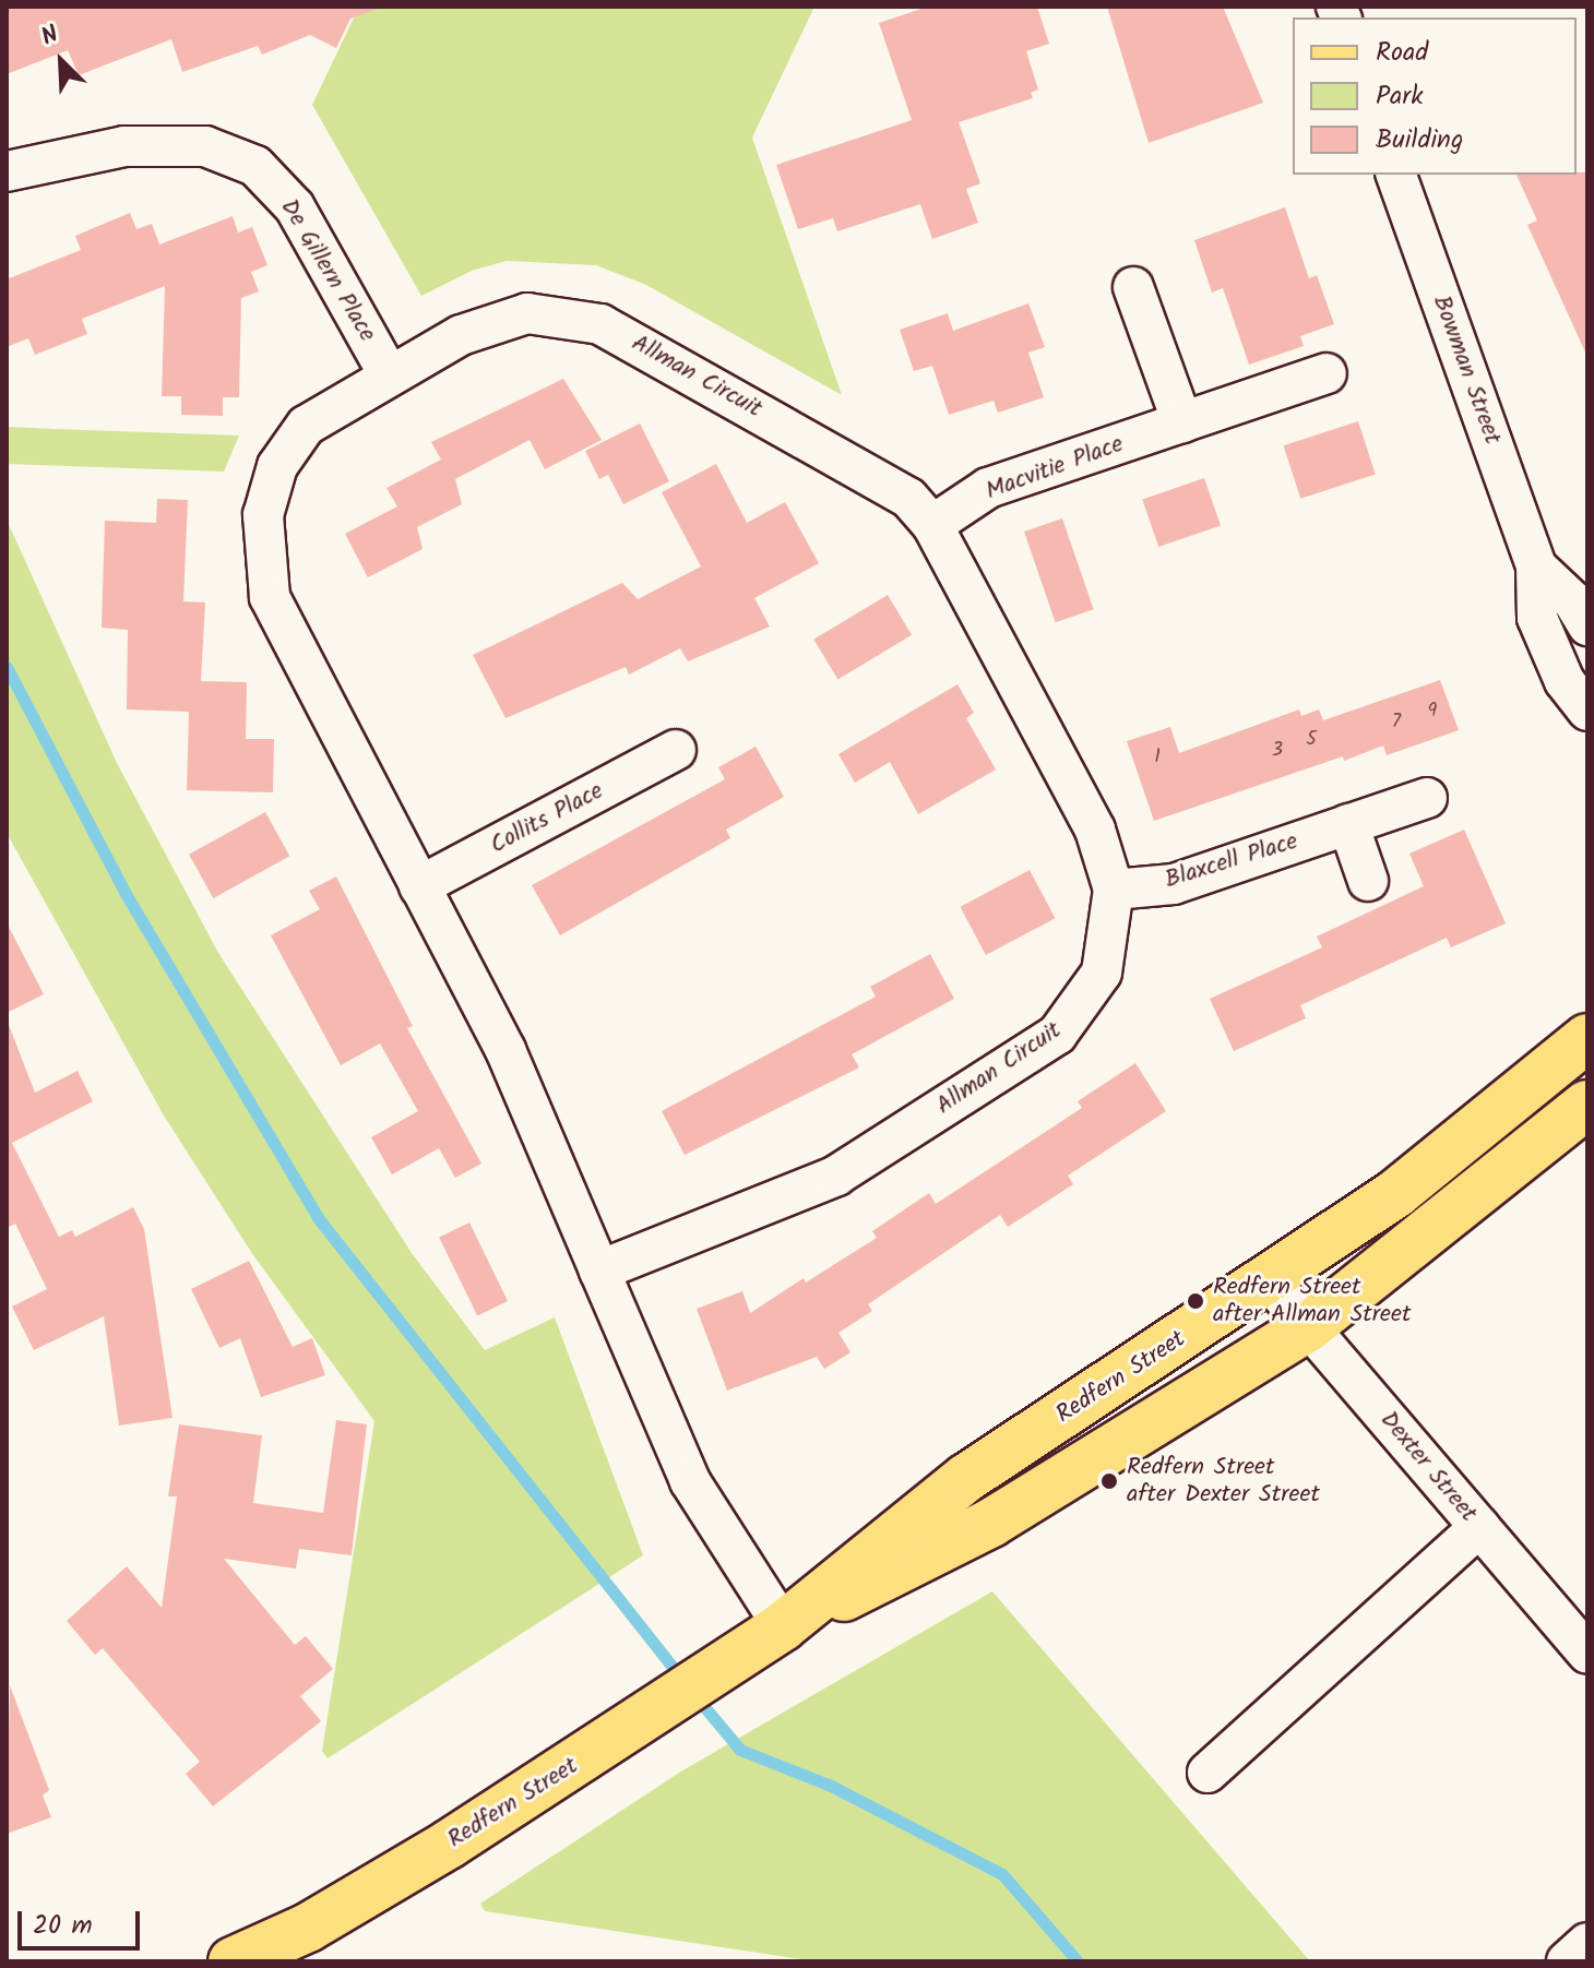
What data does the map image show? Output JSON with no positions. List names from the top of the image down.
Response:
{
  "streets": {
    "main road": ["Redfern Street"],
    "street": [
      "De Gillern Place",
      "Bowman Street",
      "Allman Circuit",
      "Macvitie Place",
      "Collits Place",
      "Blaxcell Place",
      "Dexter Street"
    ]
  },
  "crossings": [
    ["De Gillern Place", "Allman Circuit"],
    ["Allman Circuit", "Macvitie Place"],
    ["Allman Circuit", "Collits Place"],
    ["Allman Circuit", "Blaxcell Place"],
    ["Allman Circuit", "Redfern Street"],
    ["Redfern Street", "Dexter Street"]
  ],
  "places": ["Redfern Street after Allman Street", "Redfern Street after Dexter Street"],
  "house_numbers": [
    "9",
    "7",
    "5",
    "3",
    "1"
  ],
  "legend": ["Road", "Park", "Building"],
  "scale_bar": "20 m",
  "north": "top left"
}
